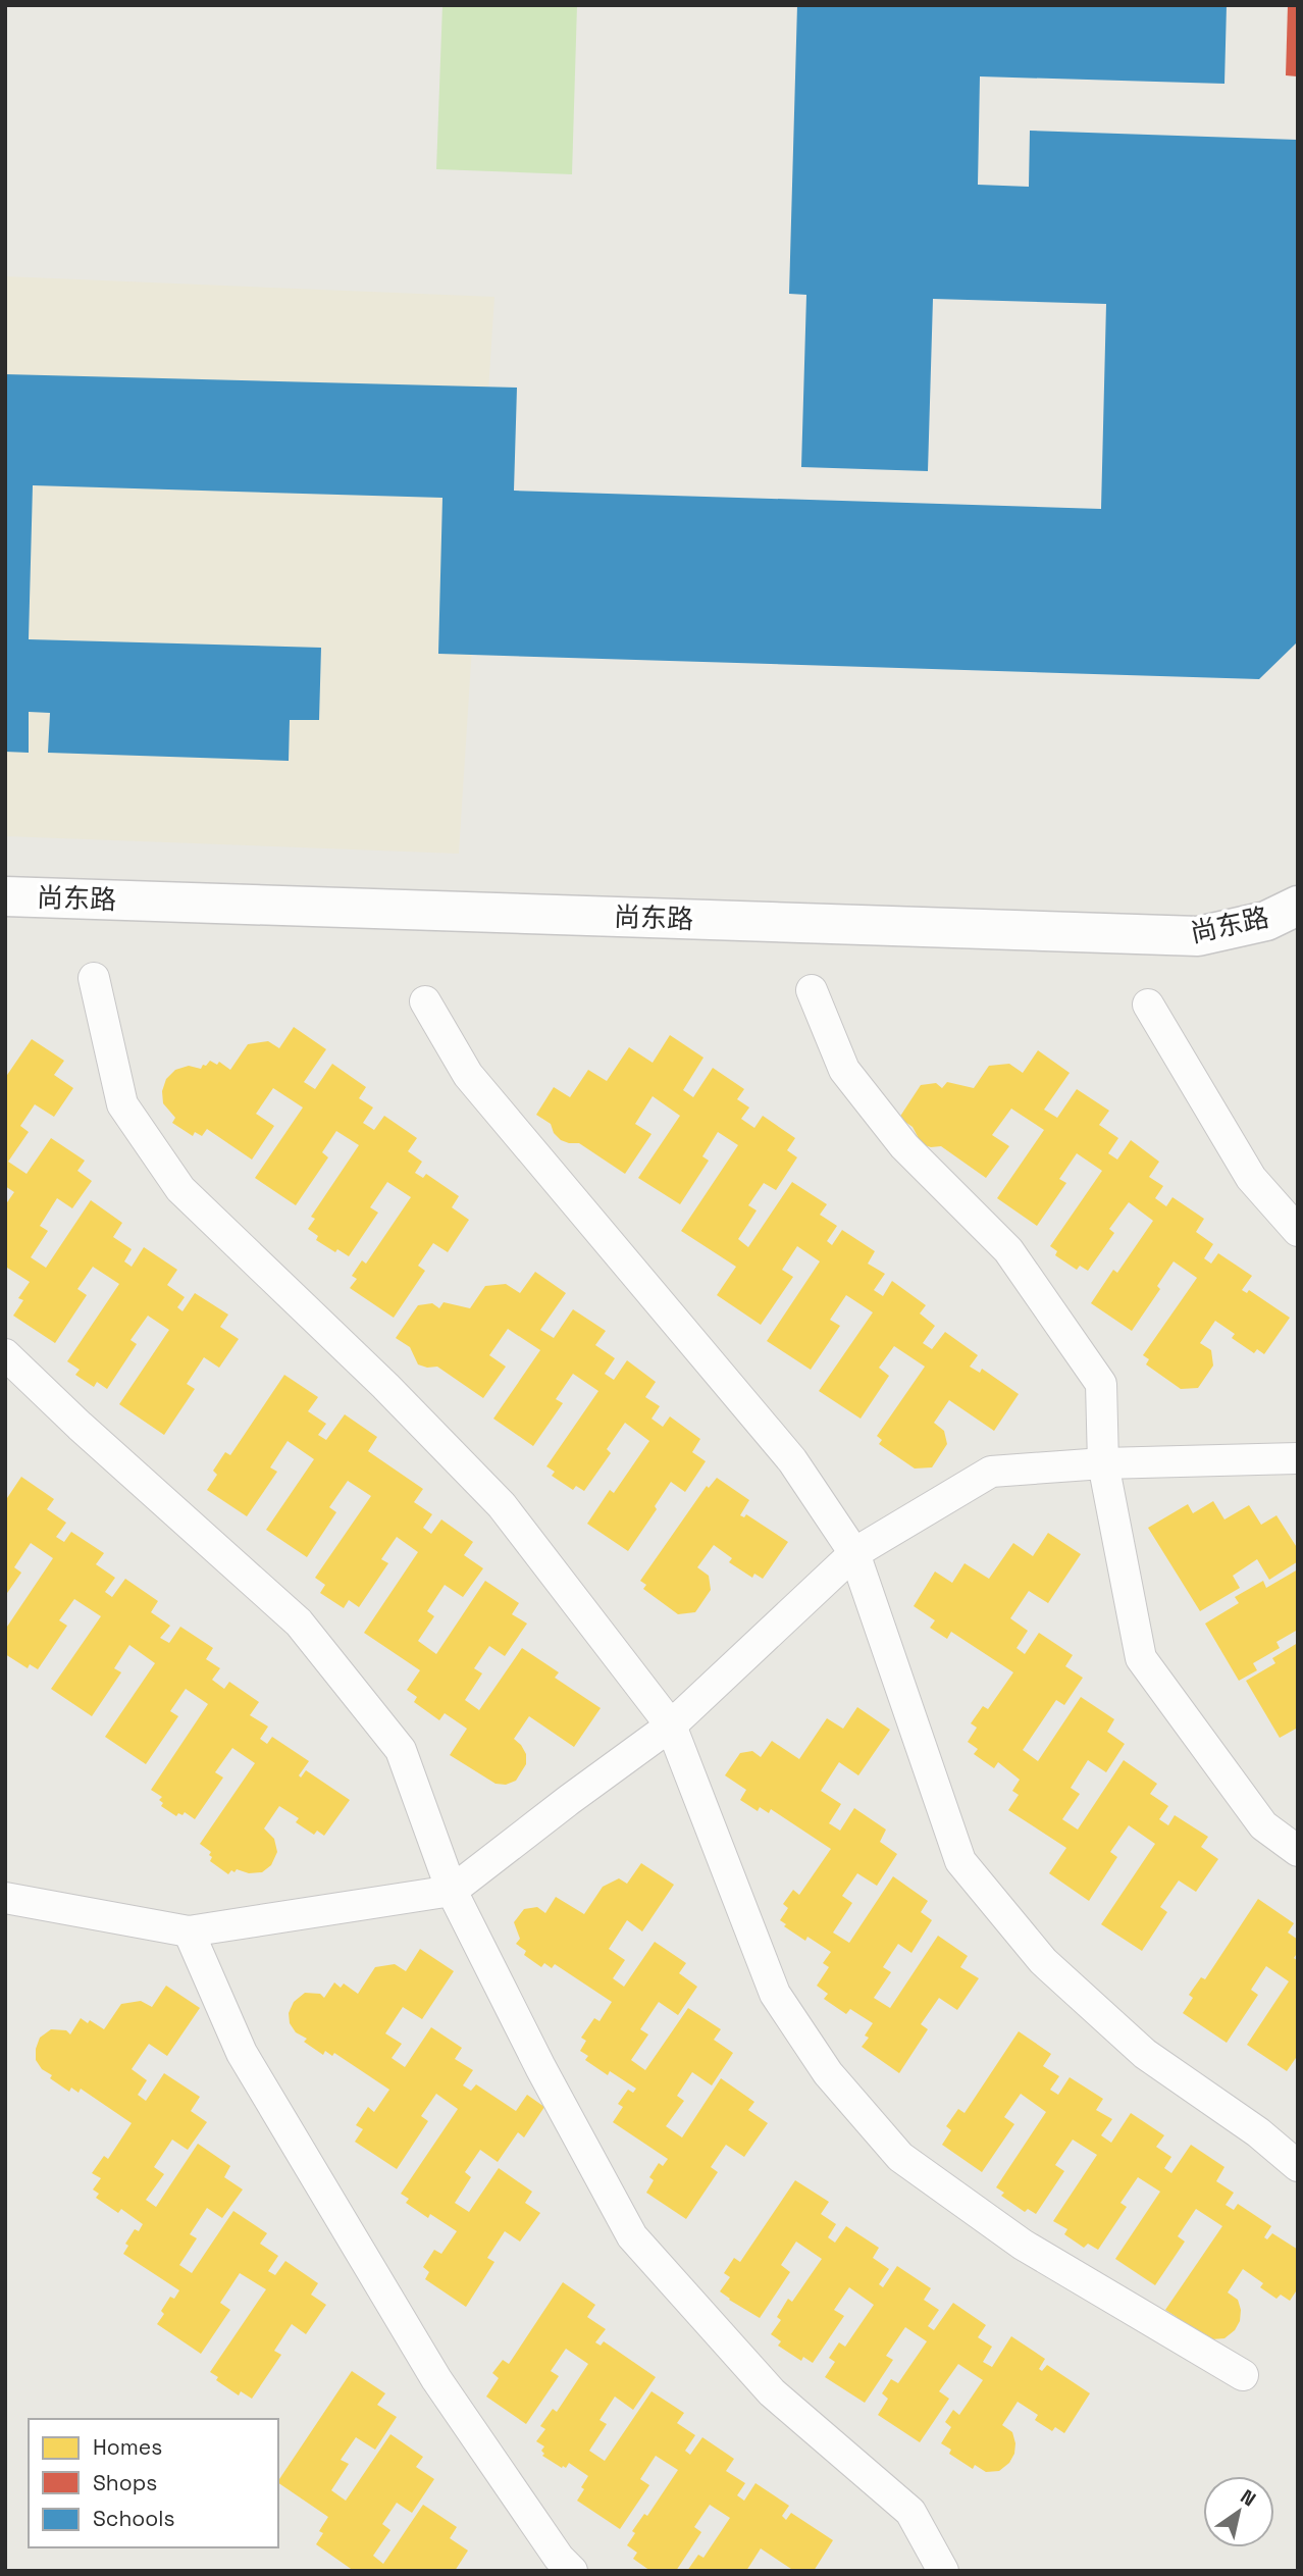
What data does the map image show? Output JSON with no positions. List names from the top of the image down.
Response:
{
  "streets": {
    "street": ["尚东路"]
  },
  "legend": ["Homes", "Shops", "Schools"],
  "north": "top right"
}
